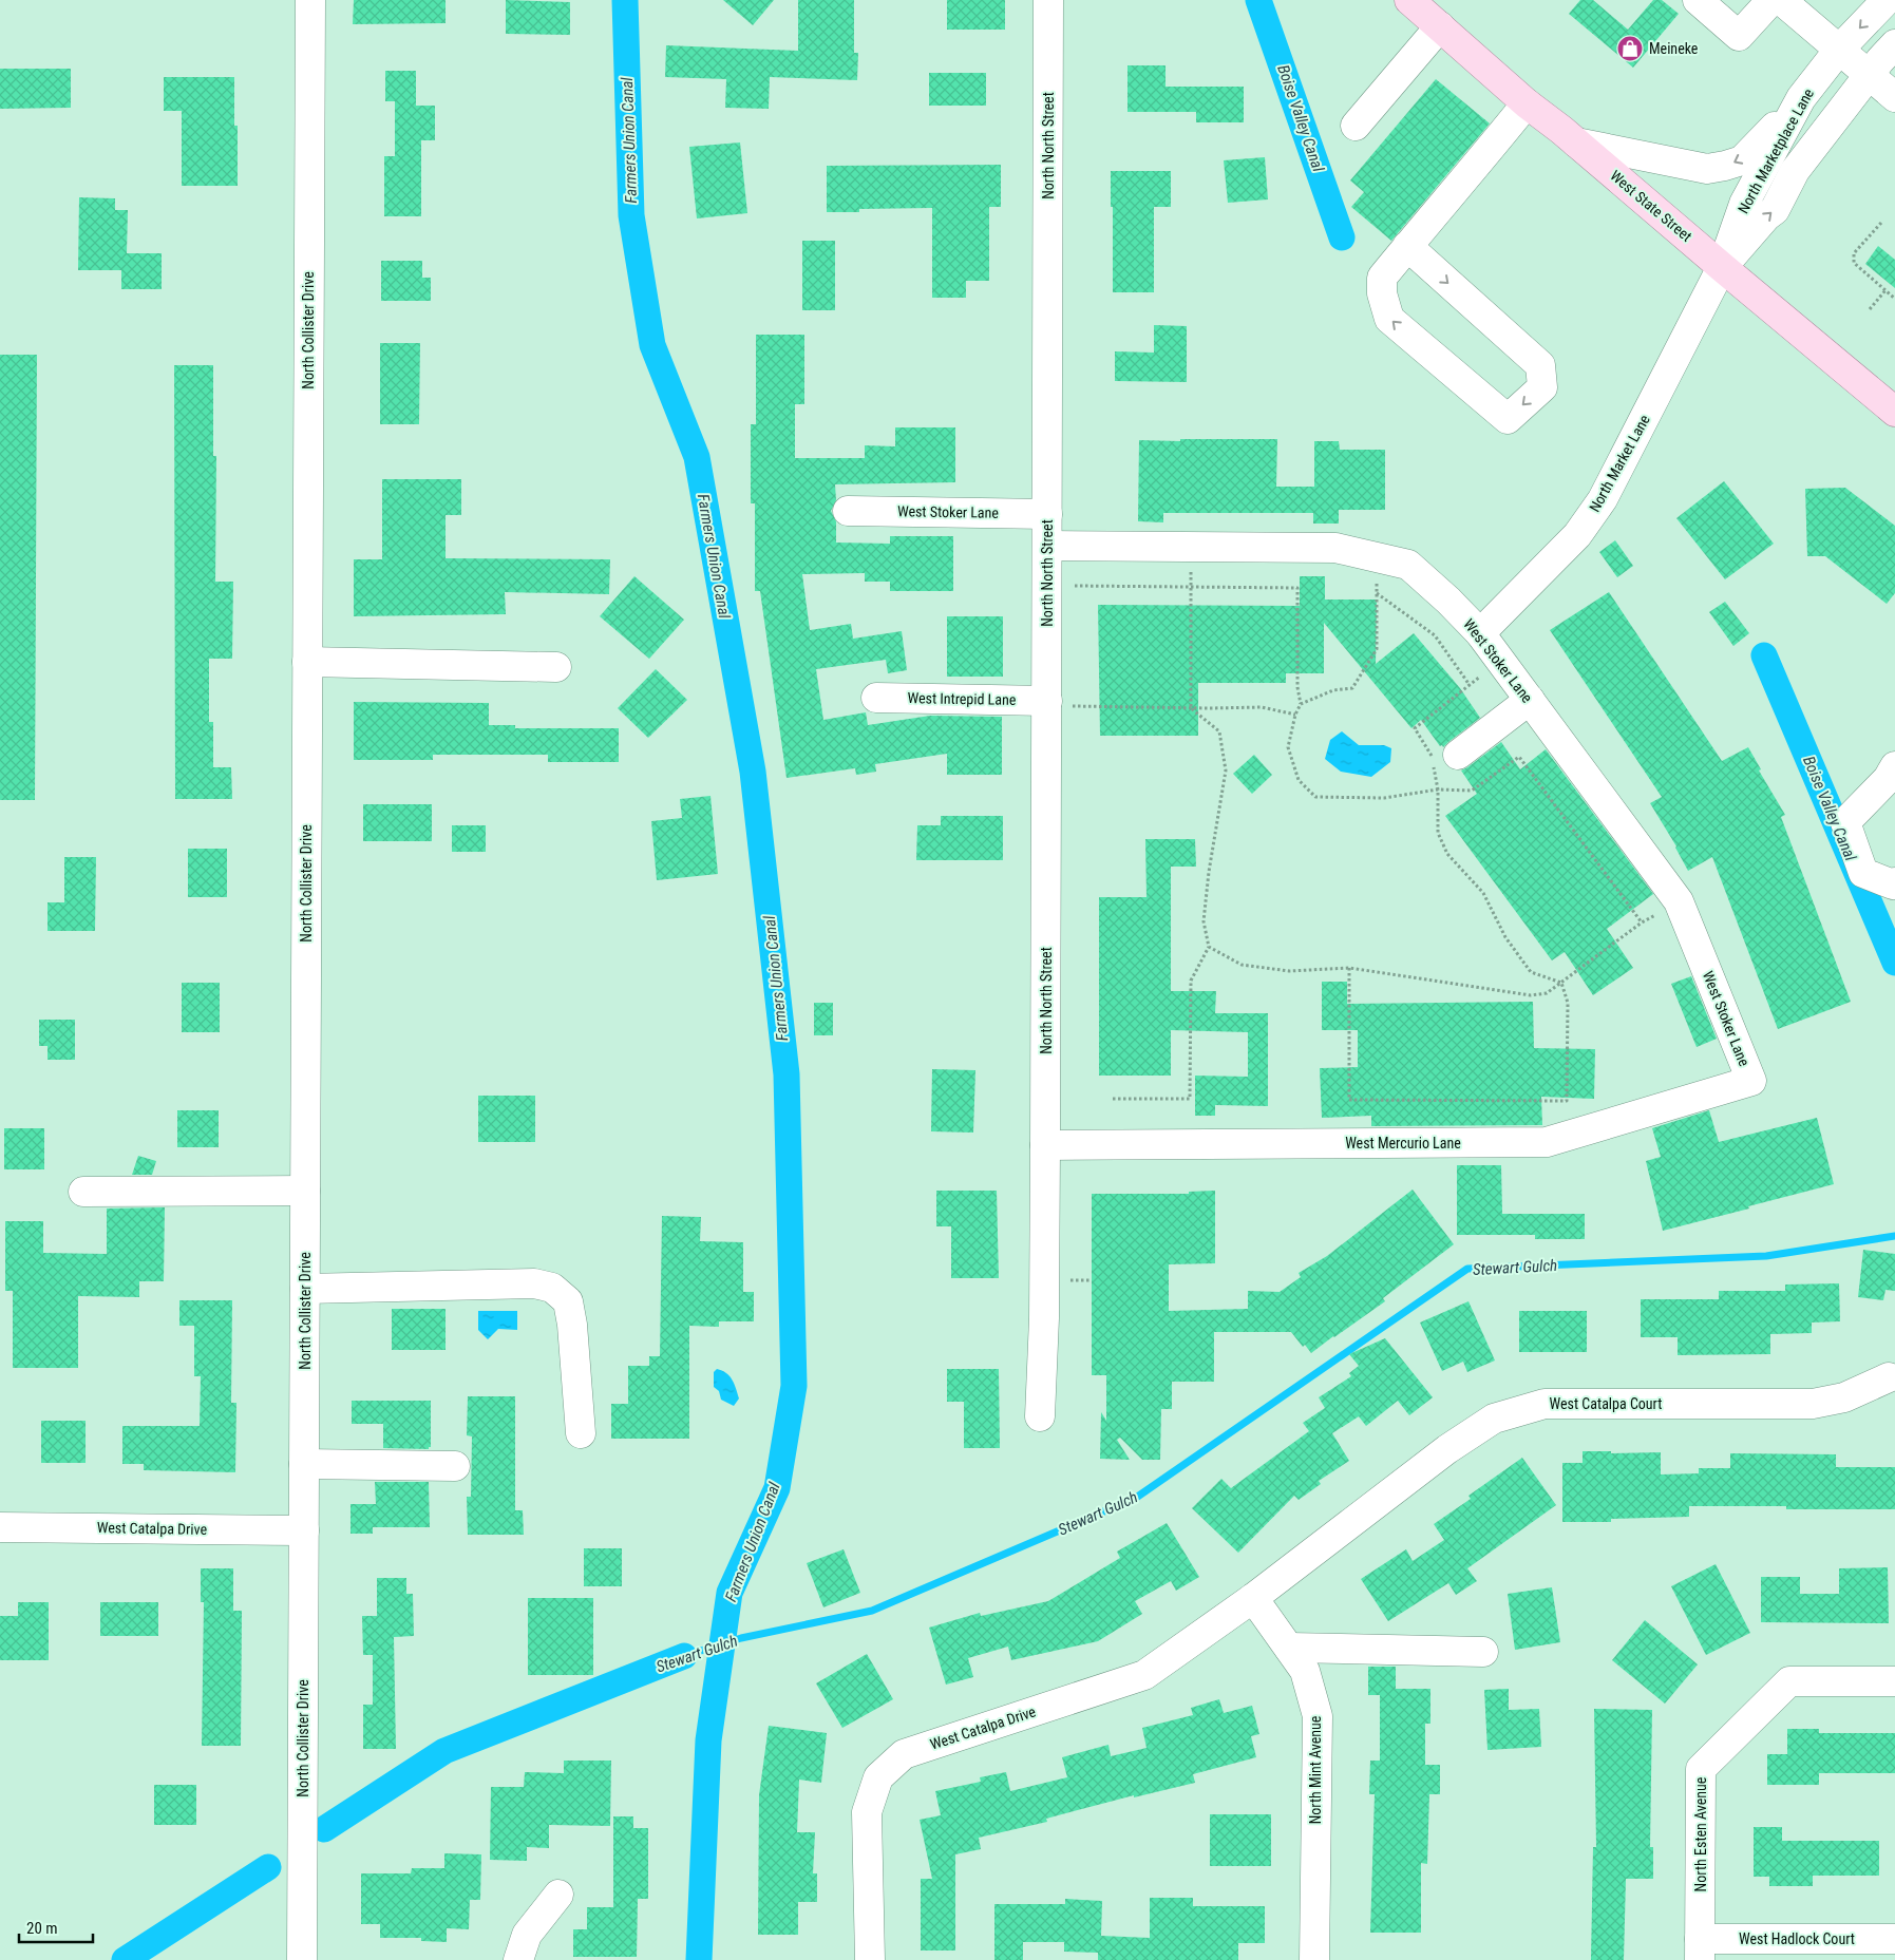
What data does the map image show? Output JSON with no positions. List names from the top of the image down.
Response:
{
  "streets": {
    "main road": ["West State Street"],
    "street": [
      "North North Street",
      "North Marketplace Lane",
      "North Collister Drive",
      "North Market Lane",
      "West Stoker Lane",
      "West Intrepid Lane",
      "West Mercurio Lane",
      "West Catalpa Court",
      "West Catalpa Drive",
      "North Mint Avenue",
      "North Esten Avenue",
      "West Hadlock Court"
    ]
  },
  "crossings": [
    ["North North Street", "West Stoker Lane"],
    ["North North Street", "West Intrepid Lane"],
    ["North North Street", "West Mercurio Lane"],
    ["North Marketplace Lane", "West State Street"],
    ["North Marketplace Lane", "North Market Lane"],
    ["West State Street", "North Market Lane"],
    ["North Collister Drive", "West Catalpa Drive"],
    ["North Market Lane", "West Stoker Lane"],
    ["West Stoker Lane", "West Mercurio Lane"],
    ["West Catalpa Court", "West Catalpa Drive"],
    ["West Catalpa Court", "North Mint Avenue"],
    ["West Catalpa Drive", "North Mint Avenue"],
    ["North Esten Avenue", "West Hadlock Court"]
  ],
  "water": ["Boise Valley Canal", "Farmers Union Canal", "Stewart Gulch"],
  "places": {
    "shop": ["Meineke"]
  },
  "scale_bar": "20 m"
}
